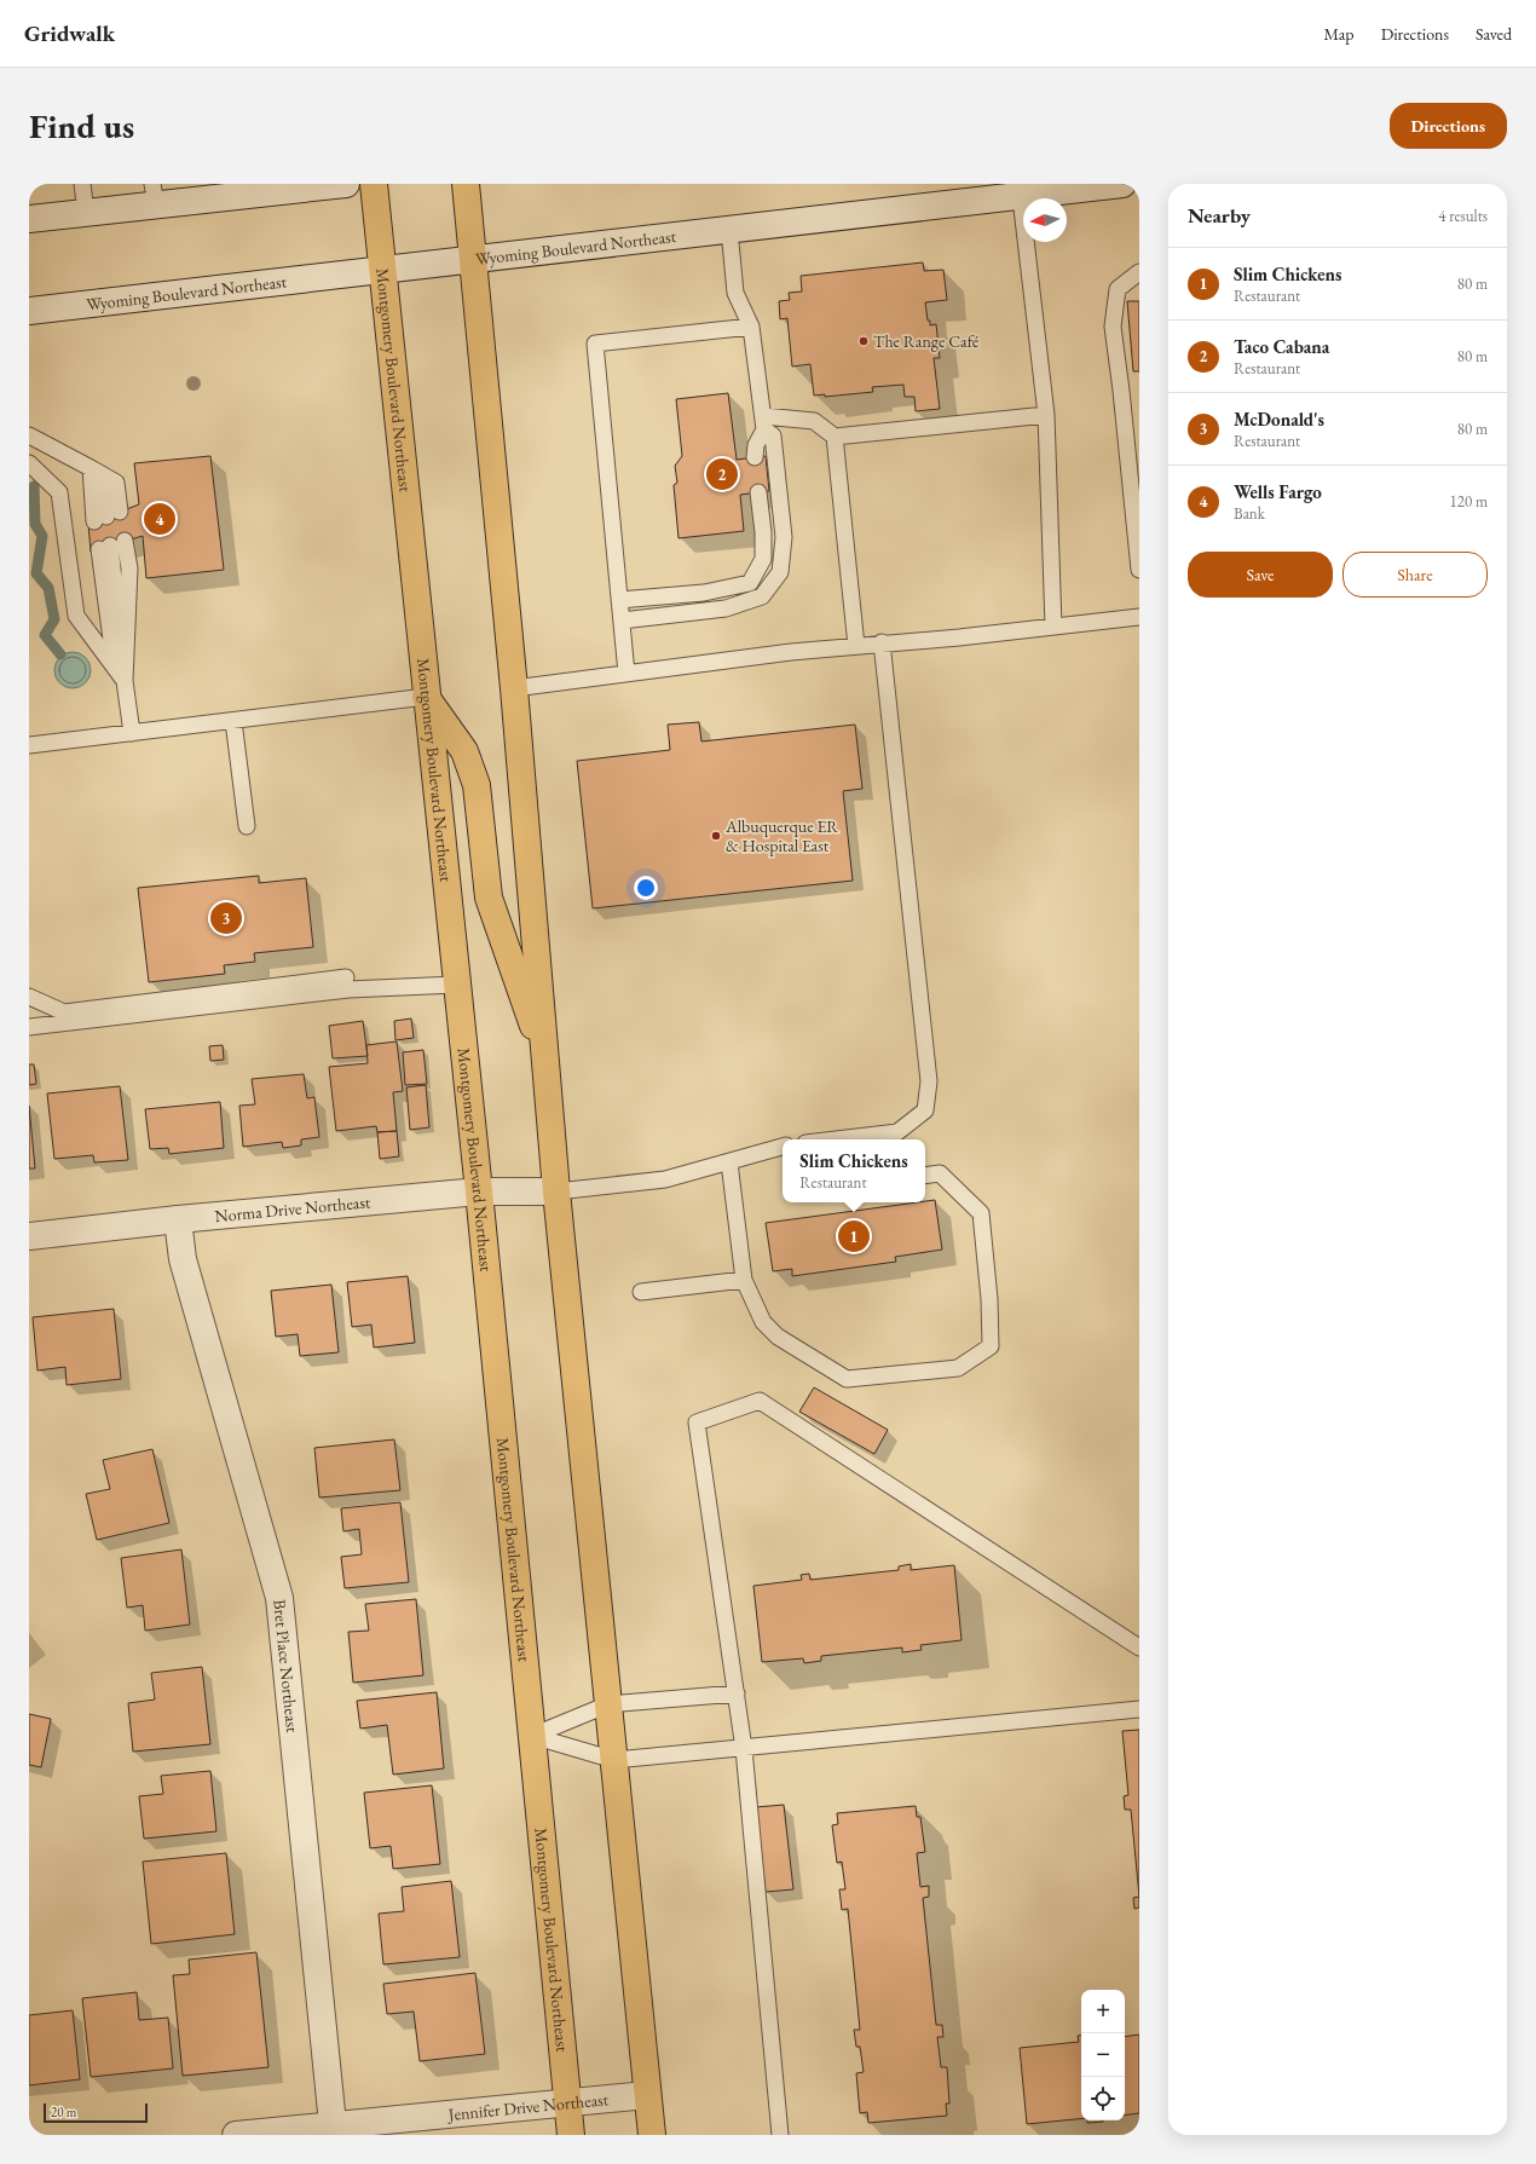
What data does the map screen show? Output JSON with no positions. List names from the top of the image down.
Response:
{
  "streets": {
    "main road": ["Montgomery Boulevard Northeast"],
    "street": [
      "Wyoming Boulevard Northeast",
      "Norma Drive Northeast",
      "Bret Place Northeast",
      "Jennifer Drive Northeast"
    ]
  },
  "crossings": [
    ["Wyoming Boulevard Northeast", "Montgomery Boulevard Northeast"],
    ["Montgomery Boulevard Northeast", "Norma Drive Northeast"],
    ["Montgomery Boulevard Northeast", "Jennifer Drive Northeast"],
    ["Norma Drive Northeast", "Bret Place Northeast"],
    ["Bret Place Northeast", "Jennifer Drive Northeast"]
  ],
  "places": ["The Range Café", "Albuquerque ER & Hospital East"],
  "scale_bar": "20 m",
  "north": "left",
  "page": {
    "header": "Gridwalk",
    "nav": ["Map", "Directions", "Saved"],
    "buttons": [
      "Directions",
      ["Save", "Share"]
    ],
    "title": "Find us",
    "heading": ["Nearby", "4 results"],
    "list": [
      {
        "mark": "1",
        "name": "Slim Chickens",
        "note": "Restaurant",
        "value": "80 m"
      },
      {
        "mark": "2",
        "name": "Taco Cabana",
        "note": "Restaurant",
        "value": "80 m"
      },
      {
        "mark": "3",
        "name": "McDonald's",
        "note": "Restaurant",
        "value": "80 m"
      },
      {
        "mark": "4",
        "name": "Wells Fargo",
        "note": "Bank",
        "value": "120 m"
      }
    ],
    "pins": [
      "2",
      "4",
      "3",
      "1"
    ],
    "popup": ["Slim Chickens", "Restaurant"],
    "map_buttons": ["+", "−"],
    "scale": "20 m"
  }
}
